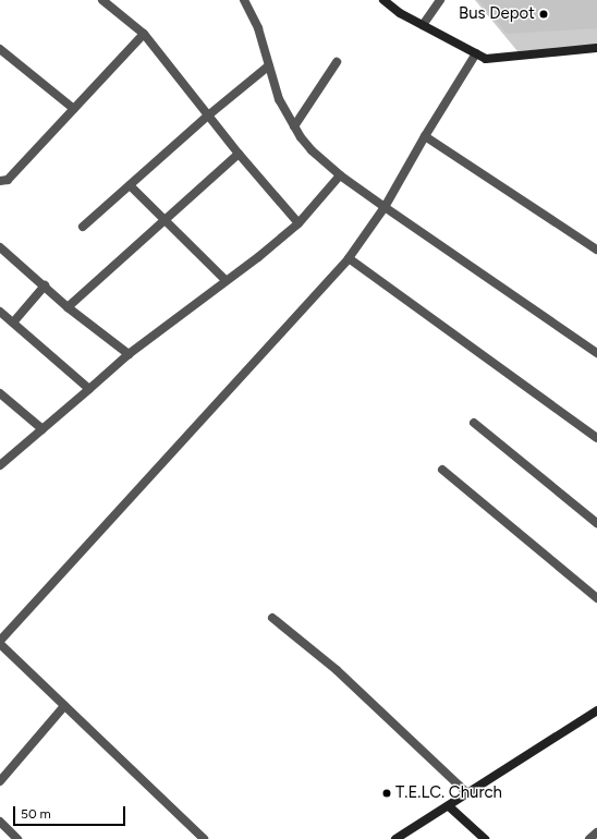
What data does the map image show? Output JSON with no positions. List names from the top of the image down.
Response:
{
  "places": ["Bus Depot", "T.E.LC. Church"],
  "scale_bar": "50 m"
}
